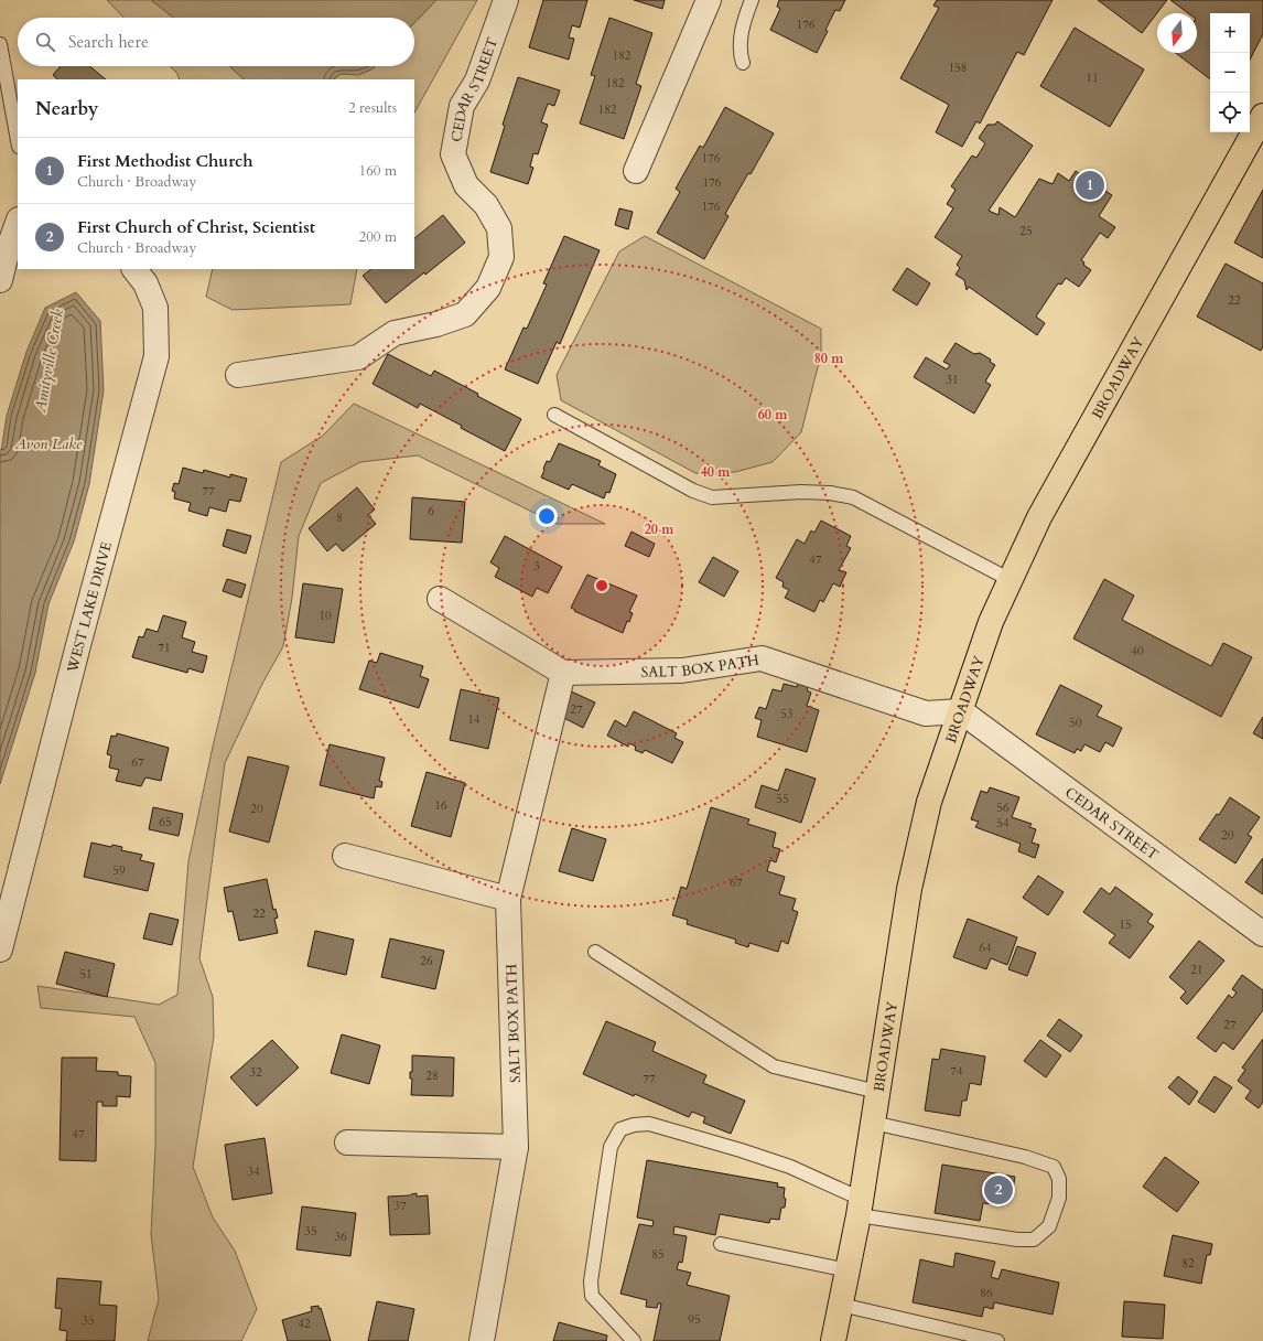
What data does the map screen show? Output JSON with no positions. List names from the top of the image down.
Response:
{
  "streets": {
    "main road": ["BROADWAY"],
    "street": ["CEDAR STREET", "WEST LAKE DRIVE", "SALT BOX PATH"]
  },
  "crossings": [
    ["CEDAR STREET", "BROADWAY"],
    ["CEDAR STREET", "SALT BOX PATH"],
    ["BROADWAY", "SALT BOX PATH"]
  ],
  "water": ["Amityville Creek", "Avon Lake"],
  "house_numbers": [
    "176",
    "182",
    "158",
    "11",
    "182",
    "182",
    "176",
    "176",
    "176",
    "25",
    "22",
    "31",
    "77",
    "6",
    "8",
    "47",
    "3",
    "10",
    "71",
    "40",
    "27",
    "53",
    "14",
    "50",
    "67",
    "55",
    "16",
    "56",
    "20",
    "65",
    "54",
    "20",
    "59",
    "67",
    "22",
    "15",
    "64",
    "26",
    "21",
    "51",
    "27",
    "74",
    "32",
    "28",
    "77",
    "47",
    "34",
    "37",
    "35",
    "36",
    "85",
    "82",
    "86",
    "95",
    "35",
    "42"
  ],
  "north": "bottom",
  "page": {
    "map_buttons": ["+", "−"],
    "search": "Search here",
    "heading": ["Nearby", "2 results"],
    "list": [
      {
        "mark": "1",
        "name": "First Methodist Church",
        "note": "Church · Broadway",
        "value": "160 m"
      },
      {
        "mark": "2",
        "name": "First Church of Christ, Scientist",
        "note": "Church · Broadway",
        "value": "200 m"
      }
    ],
    "pins": ["1", "2"]
  },
  "rings": [
    "80 m",
    "60 m",
    "40 m",
    "20 m"
  ]
}
